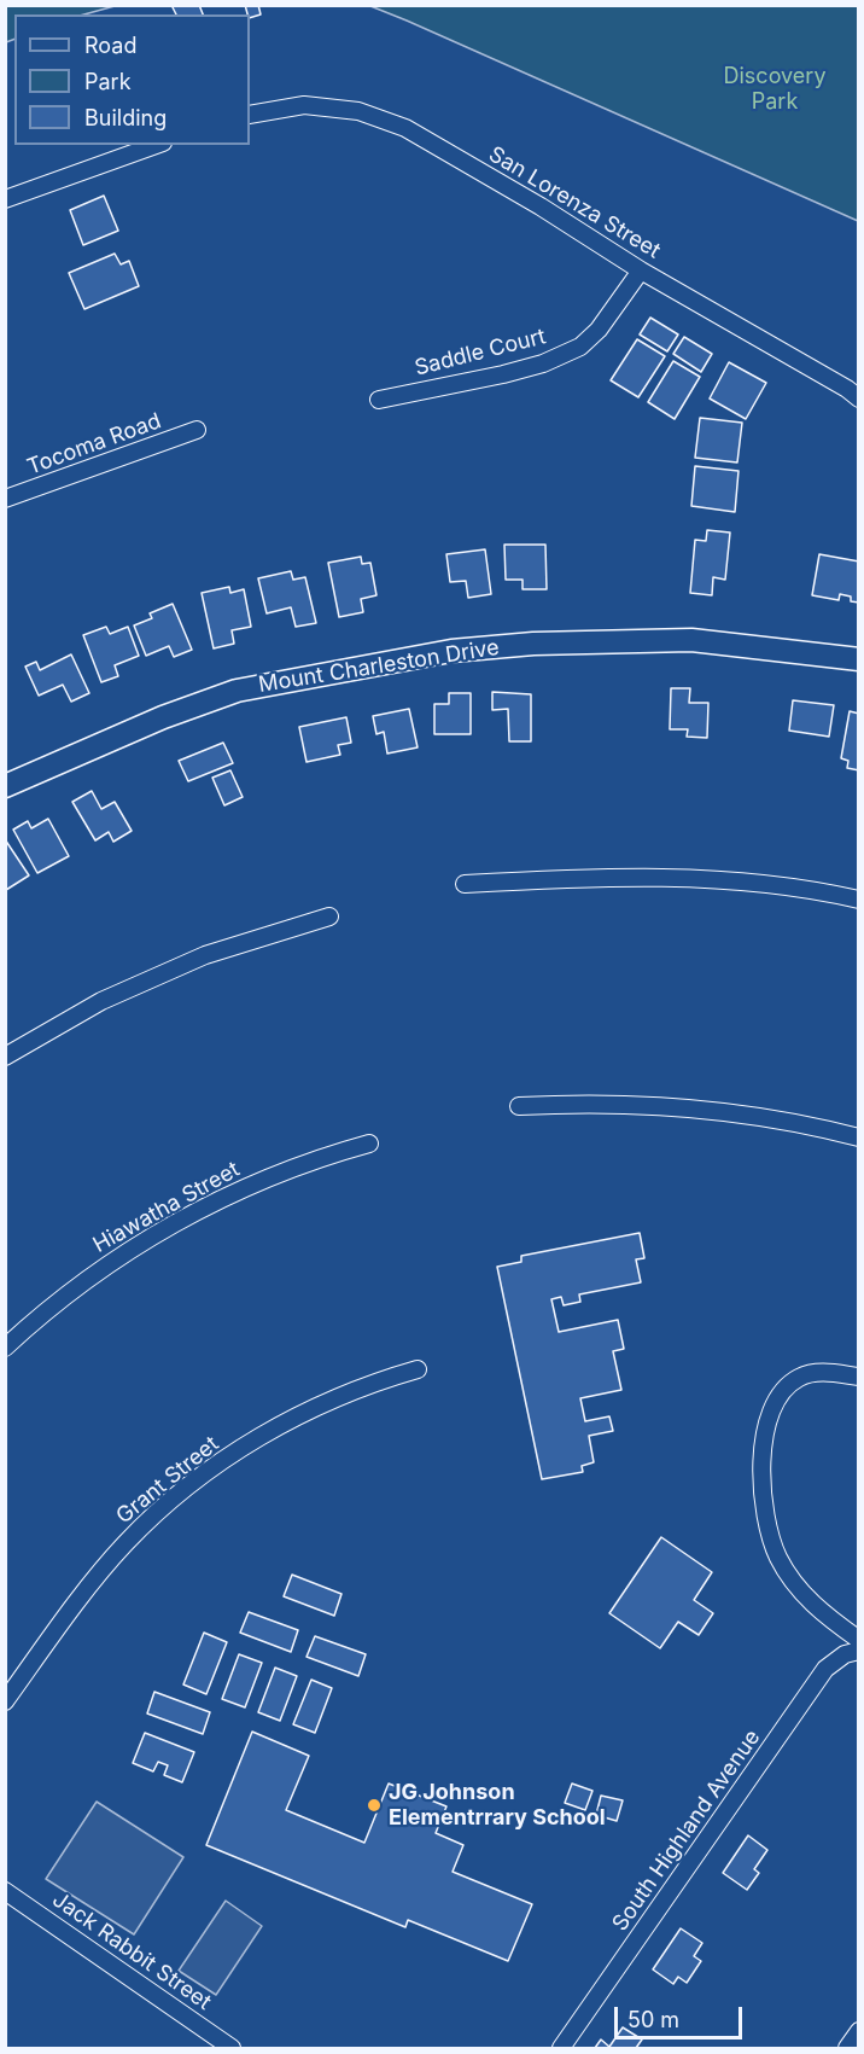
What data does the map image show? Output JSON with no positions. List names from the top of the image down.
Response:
{
  "streets": {
    "street": [
      "San Lorenza Street",
      "Saddle Court",
      "Tocoma Road",
      "Mount Charleston Drive",
      "Hiawatha Street",
      "Grant Street",
      "South Highland Avenue",
      "Jack Rabbit Street"
    ]
  },
  "crossings": [
    ["San Lorenza Street", "Saddle Court"]
  ],
  "parks": ["Discovery Park"],
  "places": ["JG Johnson Elementrrary School"],
  "legend": ["Road", "Park", "Building"],
  "scale_bar": "50 m"
}
